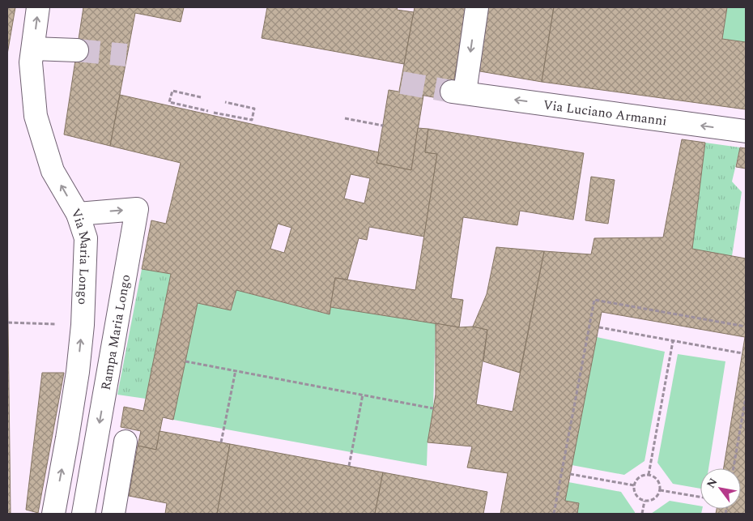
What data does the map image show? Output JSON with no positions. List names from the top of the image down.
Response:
{
  "streets": {
    "street": ["Via Luciano Armanni", "Via Maria Longo", "Rampa Maria Longo"]
  },
  "crossings": [
    ["Via Maria Longo", "Rampa Maria Longo"]
  ],
  "one_way": ["Via Maria Longo", "Rampa Maria Longo"],
  "north": "top left"
}
